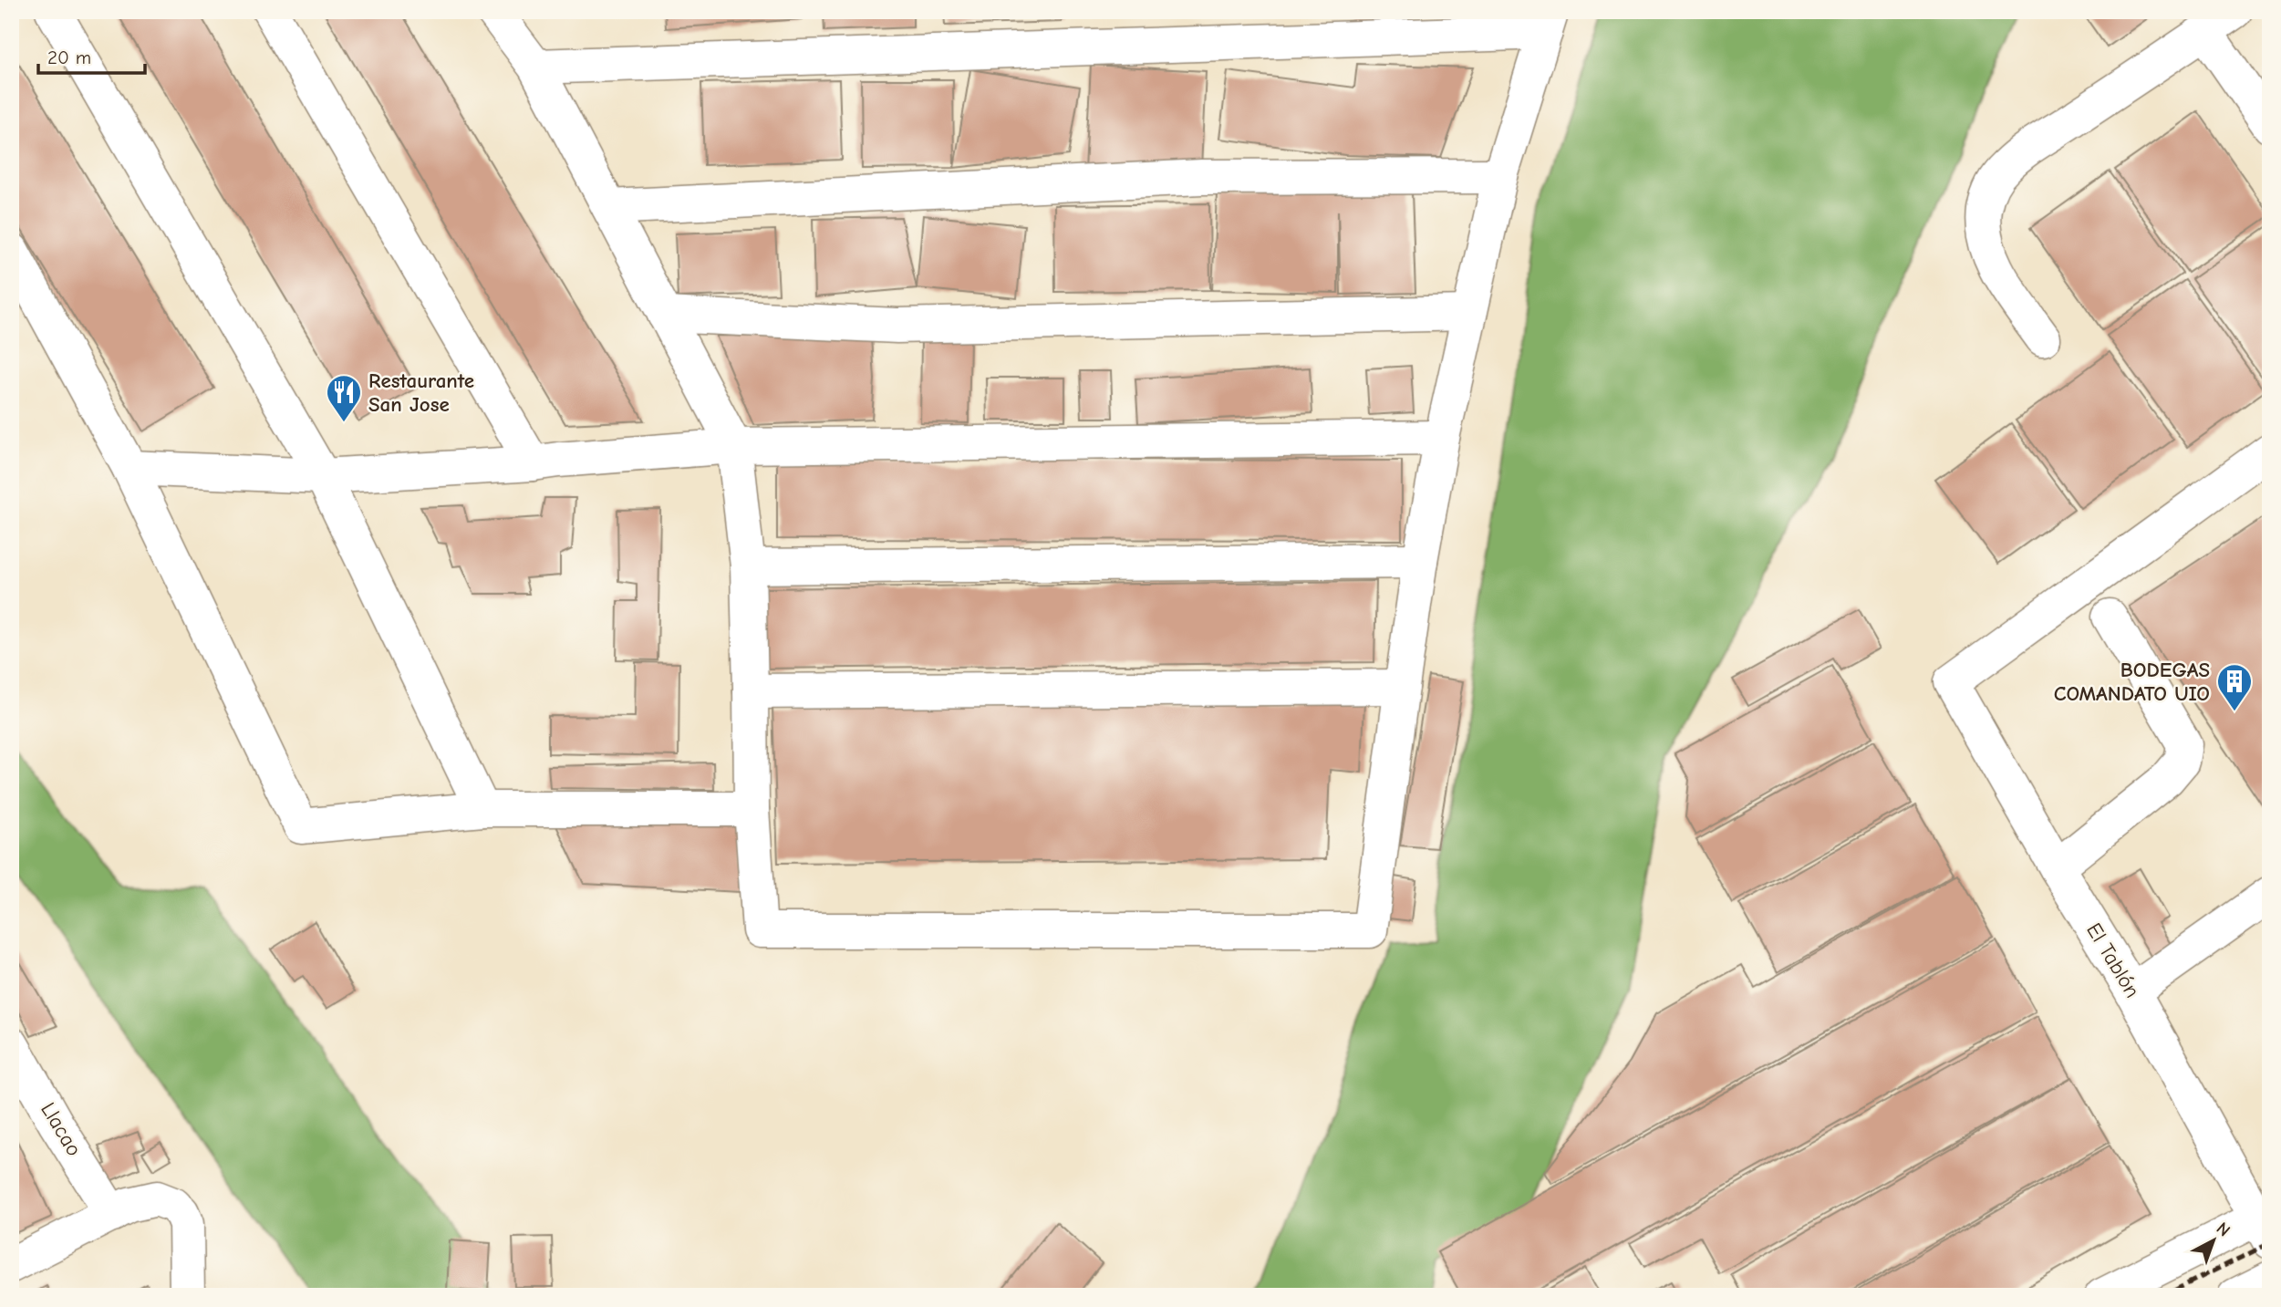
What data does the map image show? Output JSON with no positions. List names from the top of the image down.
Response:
{
  "streets": {
    "street": ["El Tablón", "Llacao"]
  },
  "places": {
    "restaurant": ["Restaurante San Jose"],
    "building": ["BODEGAS COMANDATO UIO"]
  },
  "scale_bar": "20 m",
  "north": "top right"
}
